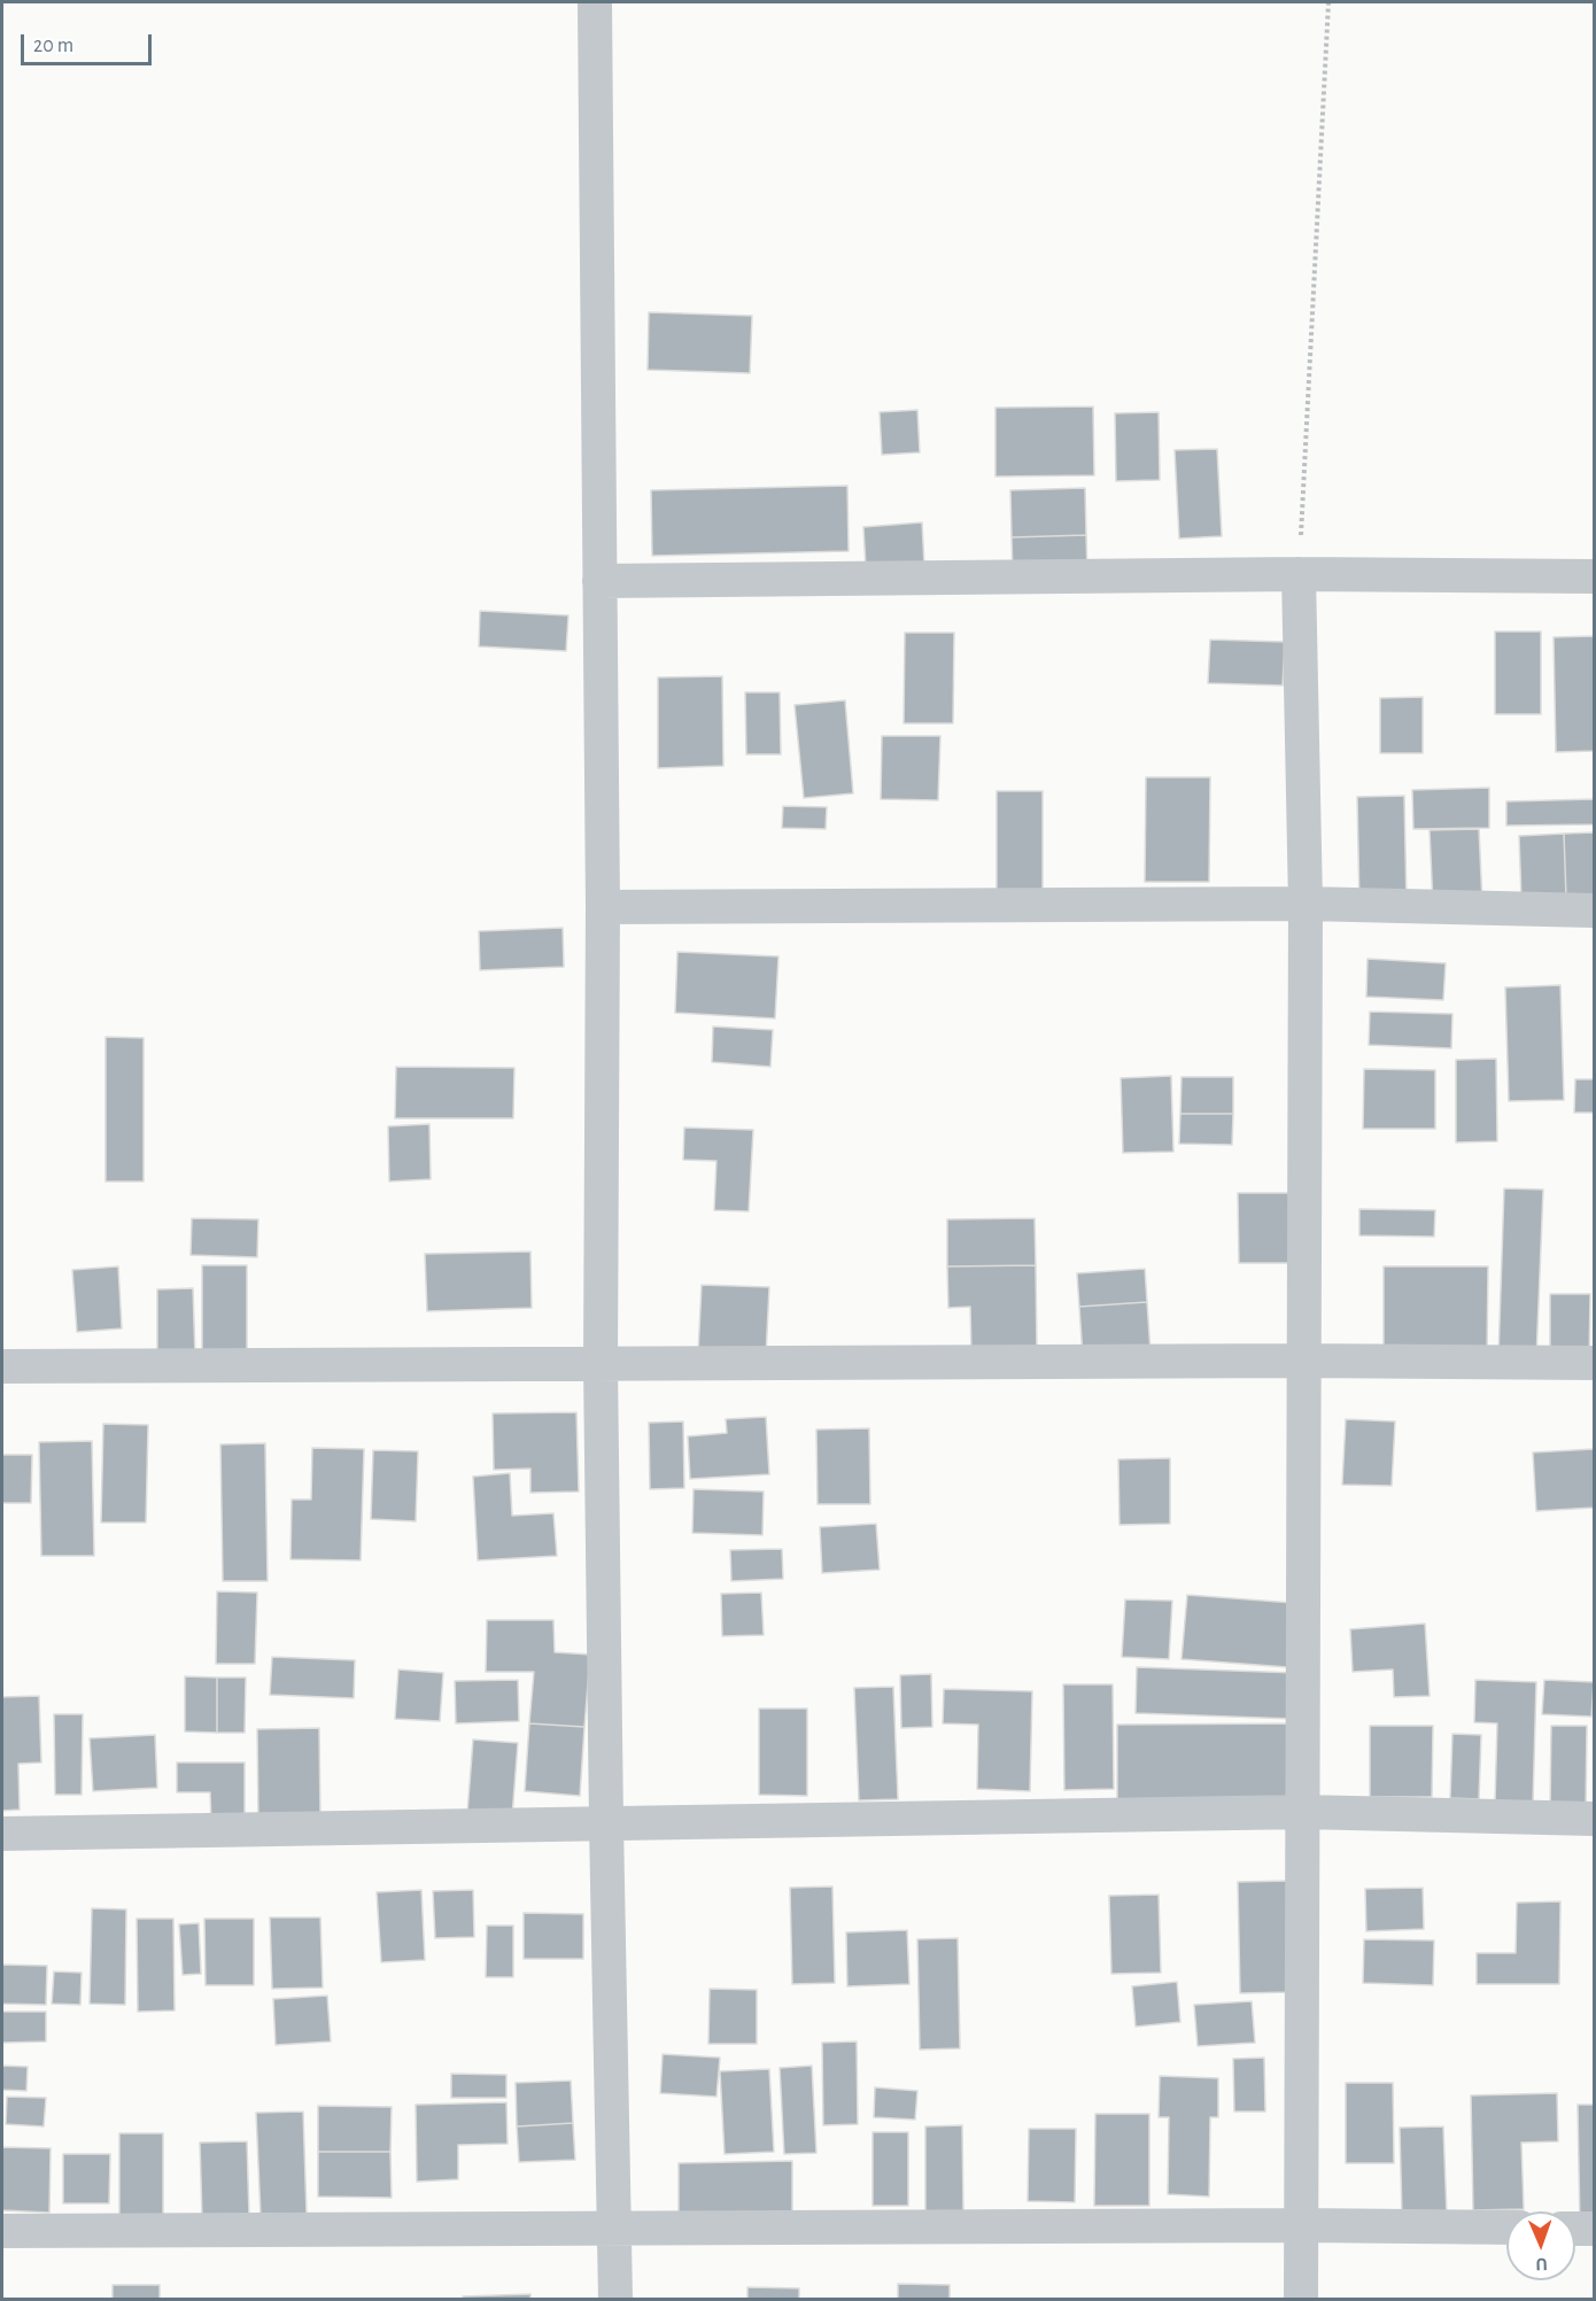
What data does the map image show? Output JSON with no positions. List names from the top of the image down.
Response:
{
  "scale_bar": "20 m",
  "north": "bottom"
}
